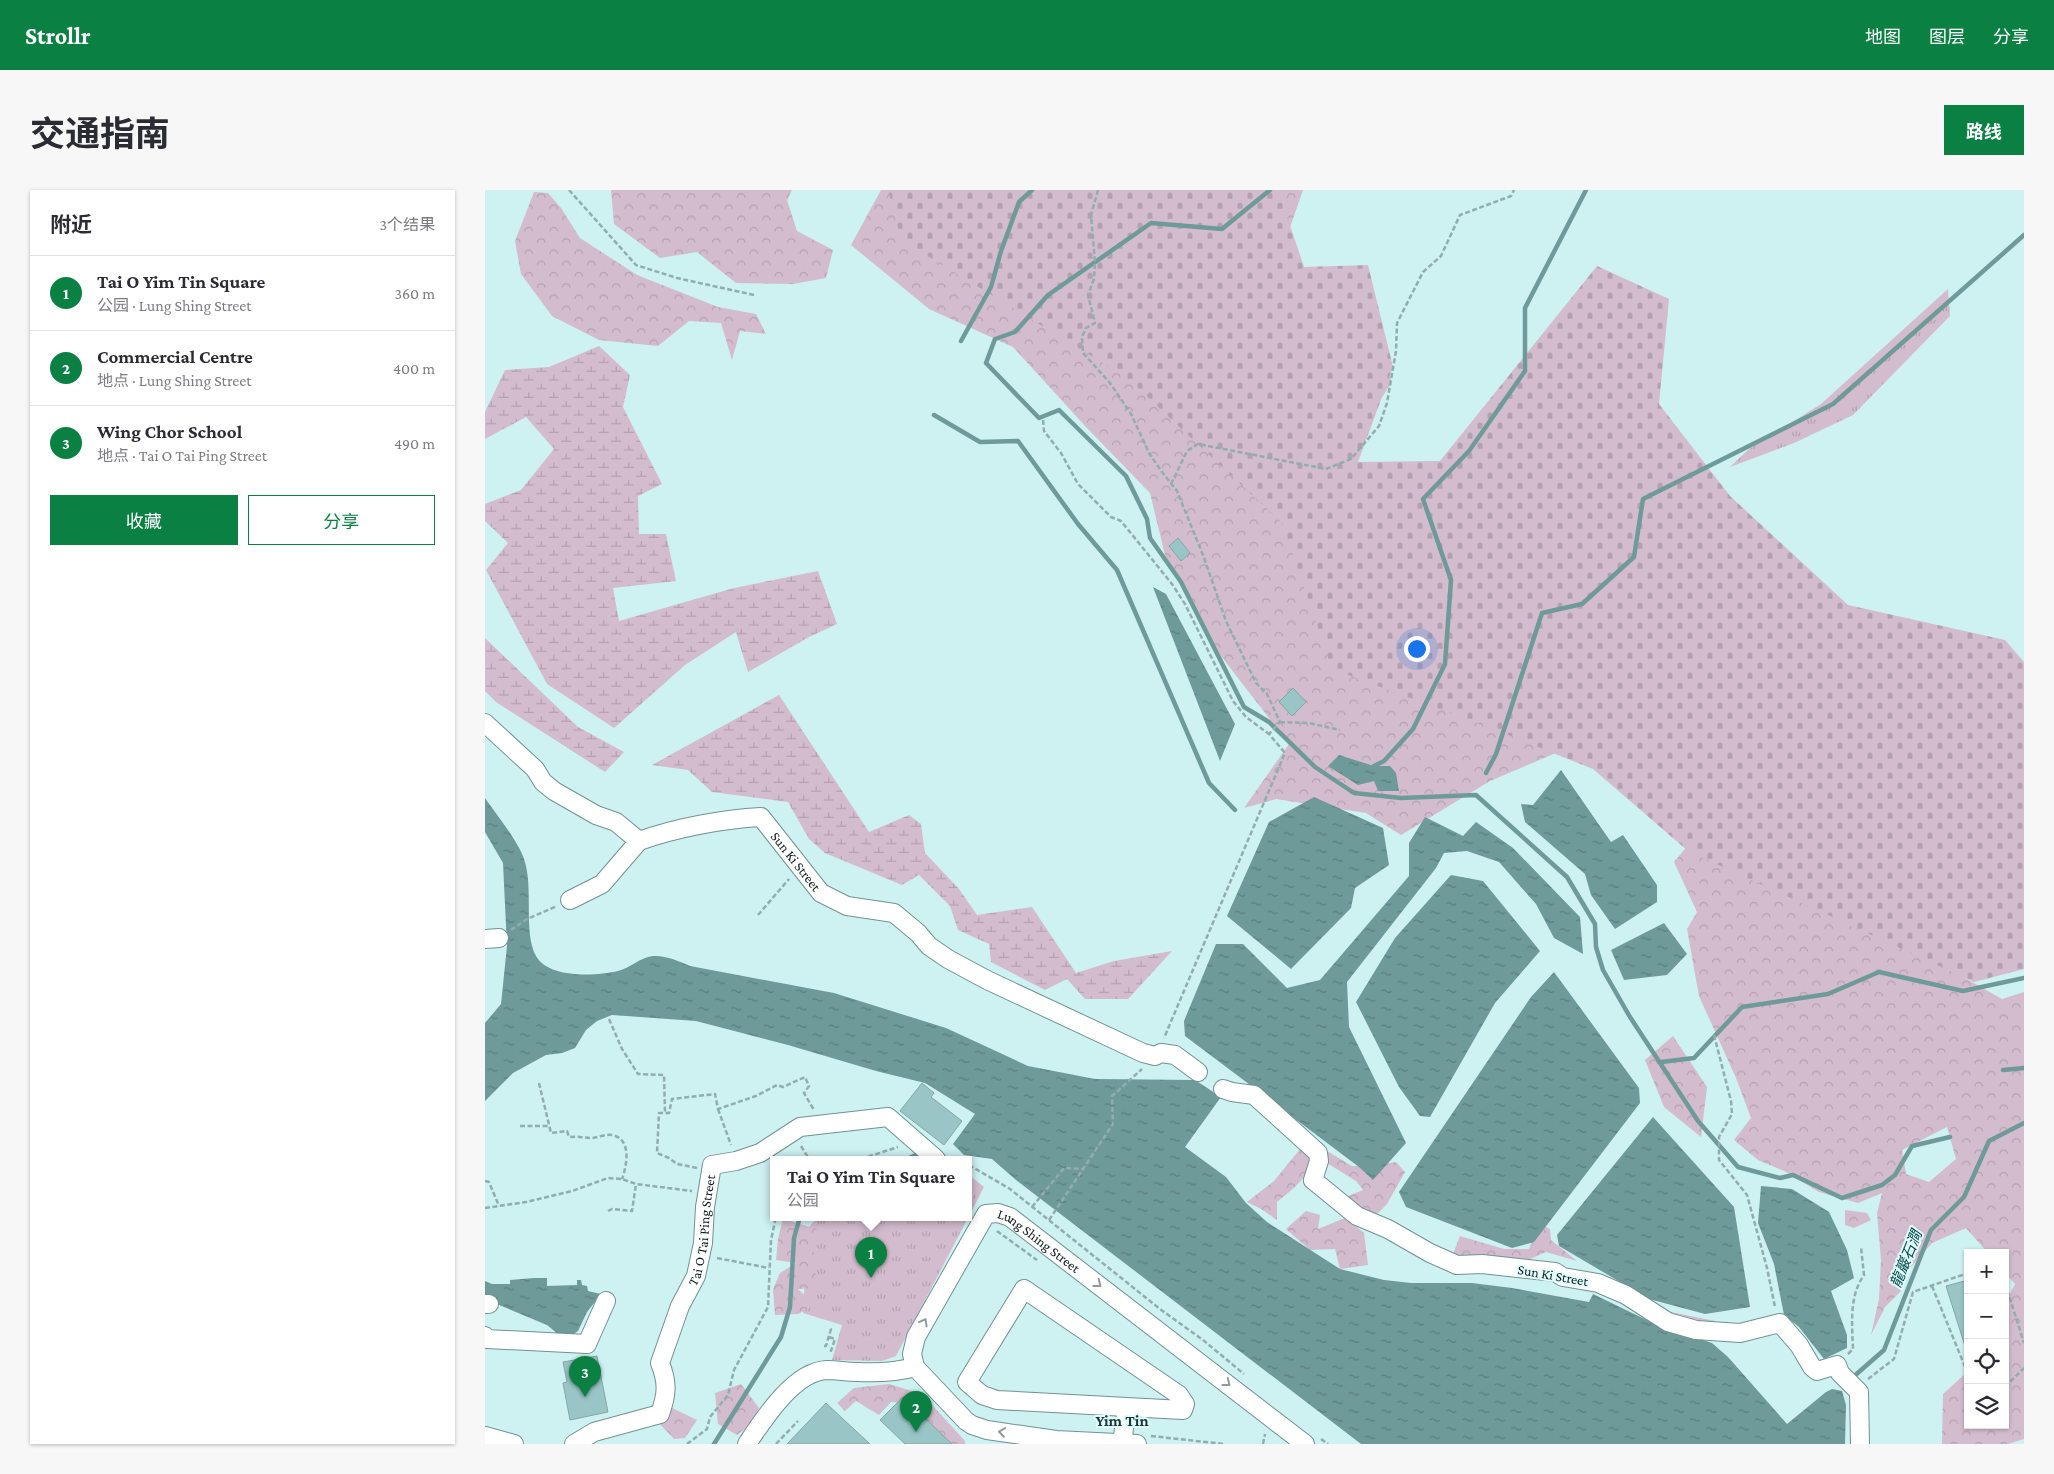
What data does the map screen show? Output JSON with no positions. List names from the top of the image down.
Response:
{
  "streets": {
    "street": ["Sun Ki Street", "Tai O Tai Ping Street", "Lung Shing Street"]
  },
  "districts": ["Yim Tin"],
  "water": ["龍巖石澗"],
  "page": {
    "header": "Strollr",
    "nav": ["地图", "图层", "分享"],
    "title": "交通指南",
    "buttons": [
      "路线",
      ["收藏", "分享"]
    ],
    "heading": ["附近", "3个结果"],
    "list": [
      {
        "mark": "1",
        "name": "Tai O Yim Tin Square",
        "note": "公园 · Lung Shing Street",
        "value": "360 m"
      },
      {
        "mark": "2",
        "name": "Commercial Centre",
        "note": "地点 · Lung Shing Street",
        "value": "400 m"
      },
      {
        "mark": "3",
        "name": "Wing Chor School",
        "note": "地点 · Tai O Tai Ping Street",
        "value": "490 m"
      }
    ],
    "popup": ["Tai O Yim Tin Square", "公园"],
    "pins": ["1", "3", "2"],
    "map_buttons": ["+", "−"]
  }
}
